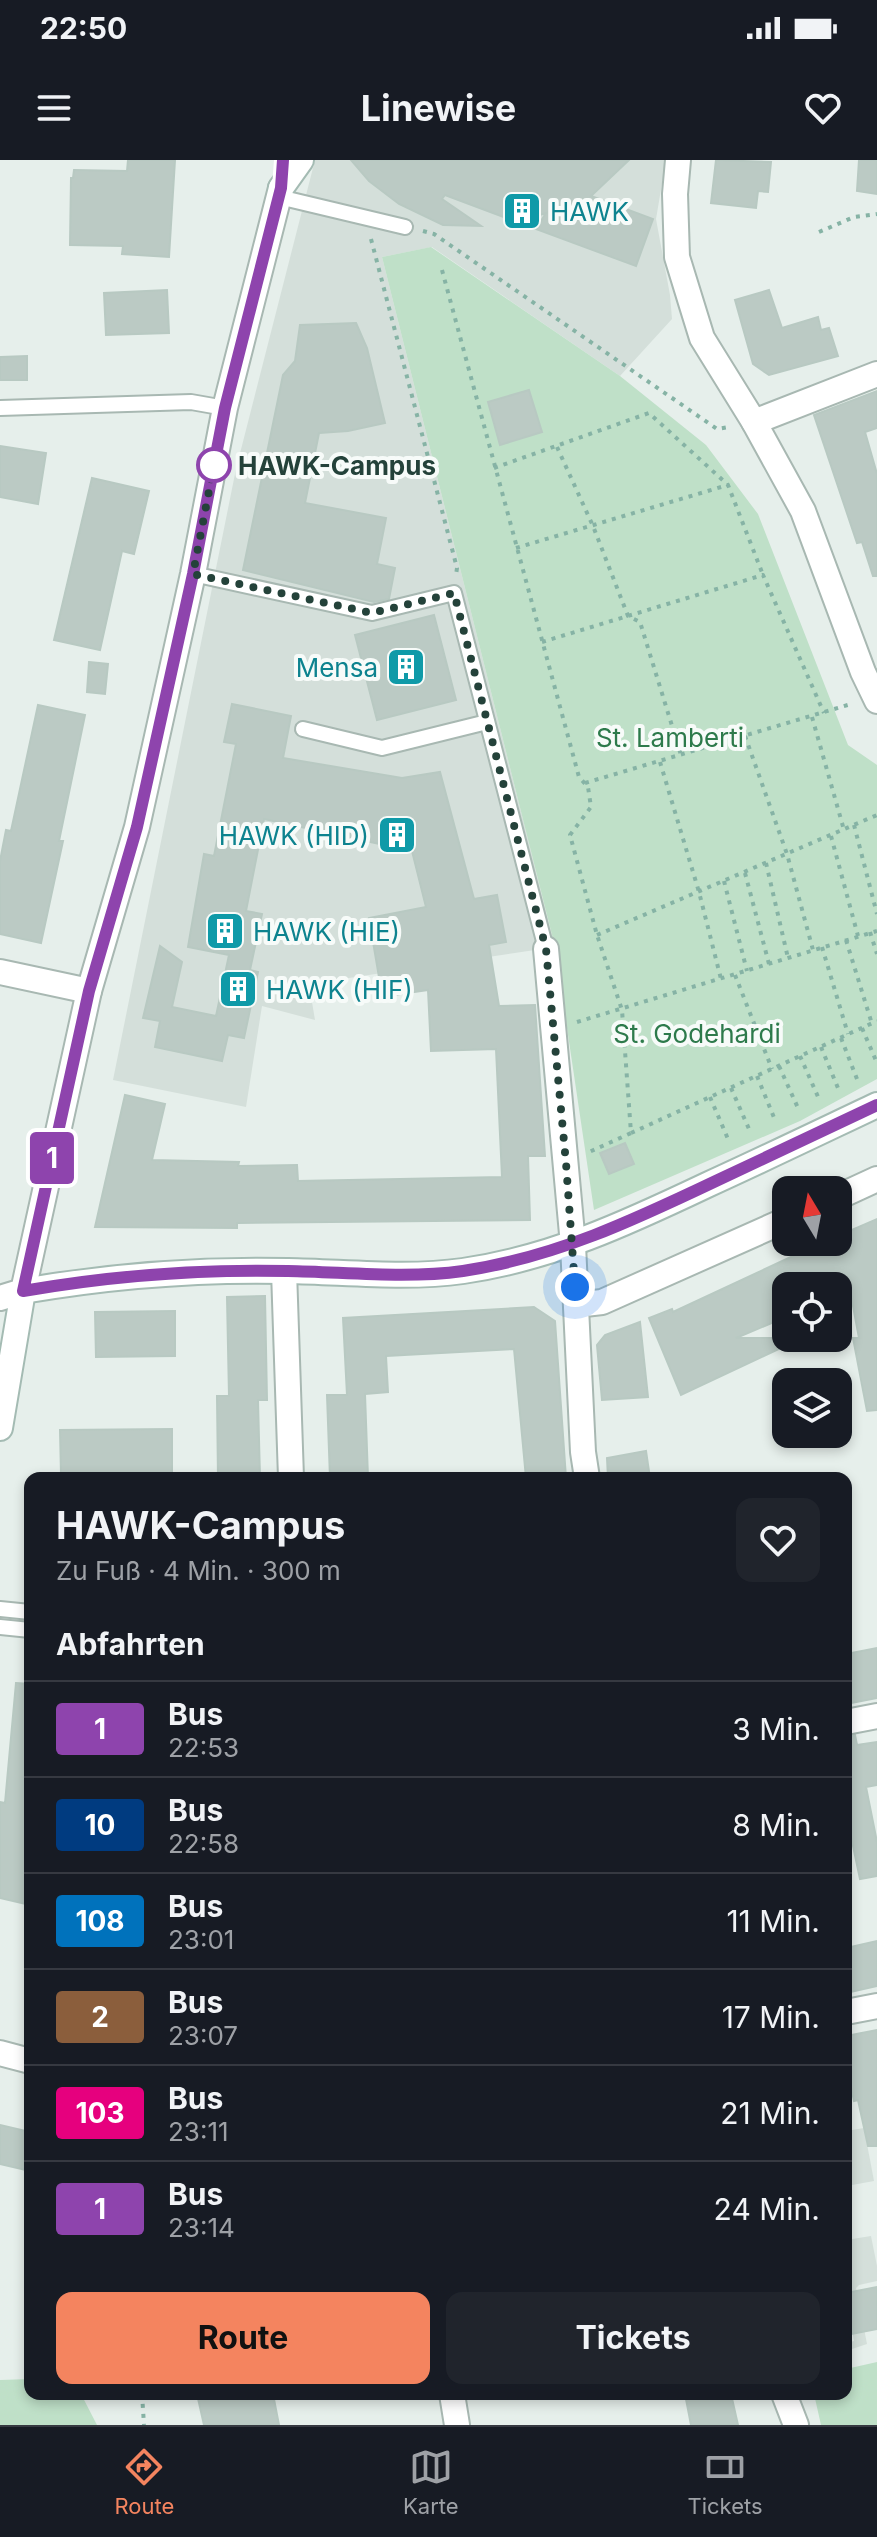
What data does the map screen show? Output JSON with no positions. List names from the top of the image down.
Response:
{
  "parks": ["St. Lamberti", "St. Godehardi"],
  "places": {
    "building": [
      "HAWK",
      "Mensa",
      "HAWK (HID)",
      "HAWK (HIE)",
      "HAWK (HIF)"
    ],
    "other": ["HAWK-Campus"]
  },
  "lines": ["bus line 1"],
  "north": "top",
  "page": {
    "status": "22:50",
    "header": "Linewise",
    "on_map": "1",
    "heading": [
      ["HAWK-Campus", "Zu Fuß · 4 Min. · 300 m"],
      "Abfahrten"
    ],
    "list": [
      {
        "mark": "1",
        "name": "Bus",
        "note": "22:53",
        "value": "3 Min."
      },
      {
        "mark": "10",
        "name": "Bus",
        "note": "22:58",
        "value": "8 Min."
      },
      {
        "mark": "108",
        "name": "Bus",
        "note": "23:01",
        "value": "11 Min."
      },
      {
        "mark": "2",
        "name": "Bus",
        "note": "23:07",
        "value": "17 Min."
      },
      {
        "mark": "103",
        "name": "Bus",
        "note": "23:11",
        "value": "21 Min."
      },
      {
        "mark": "1",
        "name": "Bus",
        "note": "23:14",
        "value": "24 Min."
      }
    ],
    "buttons": ["Route", "Tickets"],
    "tabs": ["Route", "Karte", "Tickets"]
  }
}
